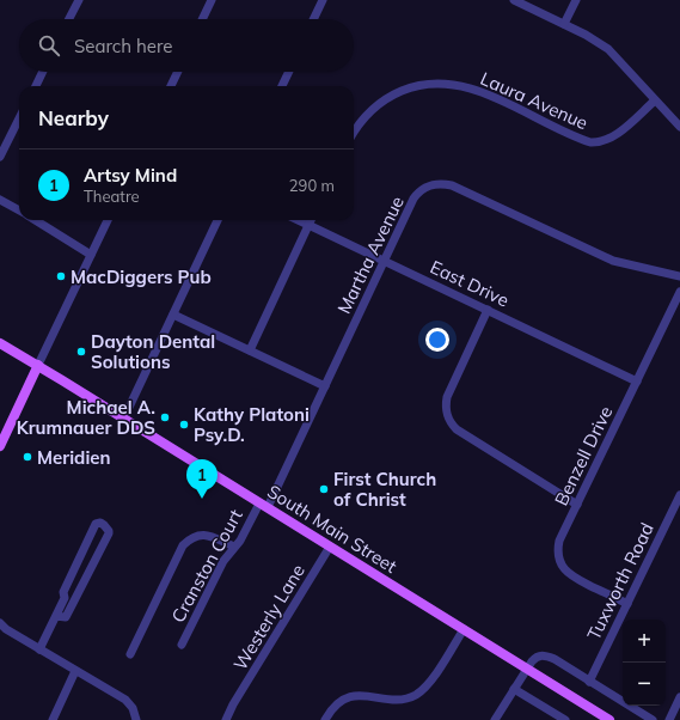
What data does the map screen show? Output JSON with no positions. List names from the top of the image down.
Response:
{
  "streets": {
    "main road": ["South Main Street"],
    "street": [
      "Laura Avenue",
      "Martha Avenue",
      "East Drive",
      "Benzell Drive",
      "Cranston Court",
      "Tuxworth Road",
      "Westerly Lane"
    ]
  },
  "crossings": [
    ["Martha Avenue", "East Drive"],
    ["Martha Avenue", "South Main Street"],
    ["Martha Avenue", "Cranston Court"],
    ["East Drive", "Benzell Drive"],
    ["Benzell Drive", "Tuxworth Road"],
    ["South Main Street", "Cranston Court"],
    ["South Main Street", "Westerly Lane"]
  ],
  "places": [
    "MacDiggers Pub",
    "Dayton Dental Solutions",
    "Michael A. Krumnauer DDS",
    "Kathy Platoni Psy.D.",
    "Meridien",
    "First Church of Christ"
  ],
  "page": {
    "search": "Search here",
    "heading": "Nearby",
    "list": [
      {
        "mark": "1",
        "name": "Artsy Mind",
        "note": "Theatre",
        "value": "290 m"
      }
    ],
    "pins": "1",
    "map_buttons": ["+", "−"]
  }
}
